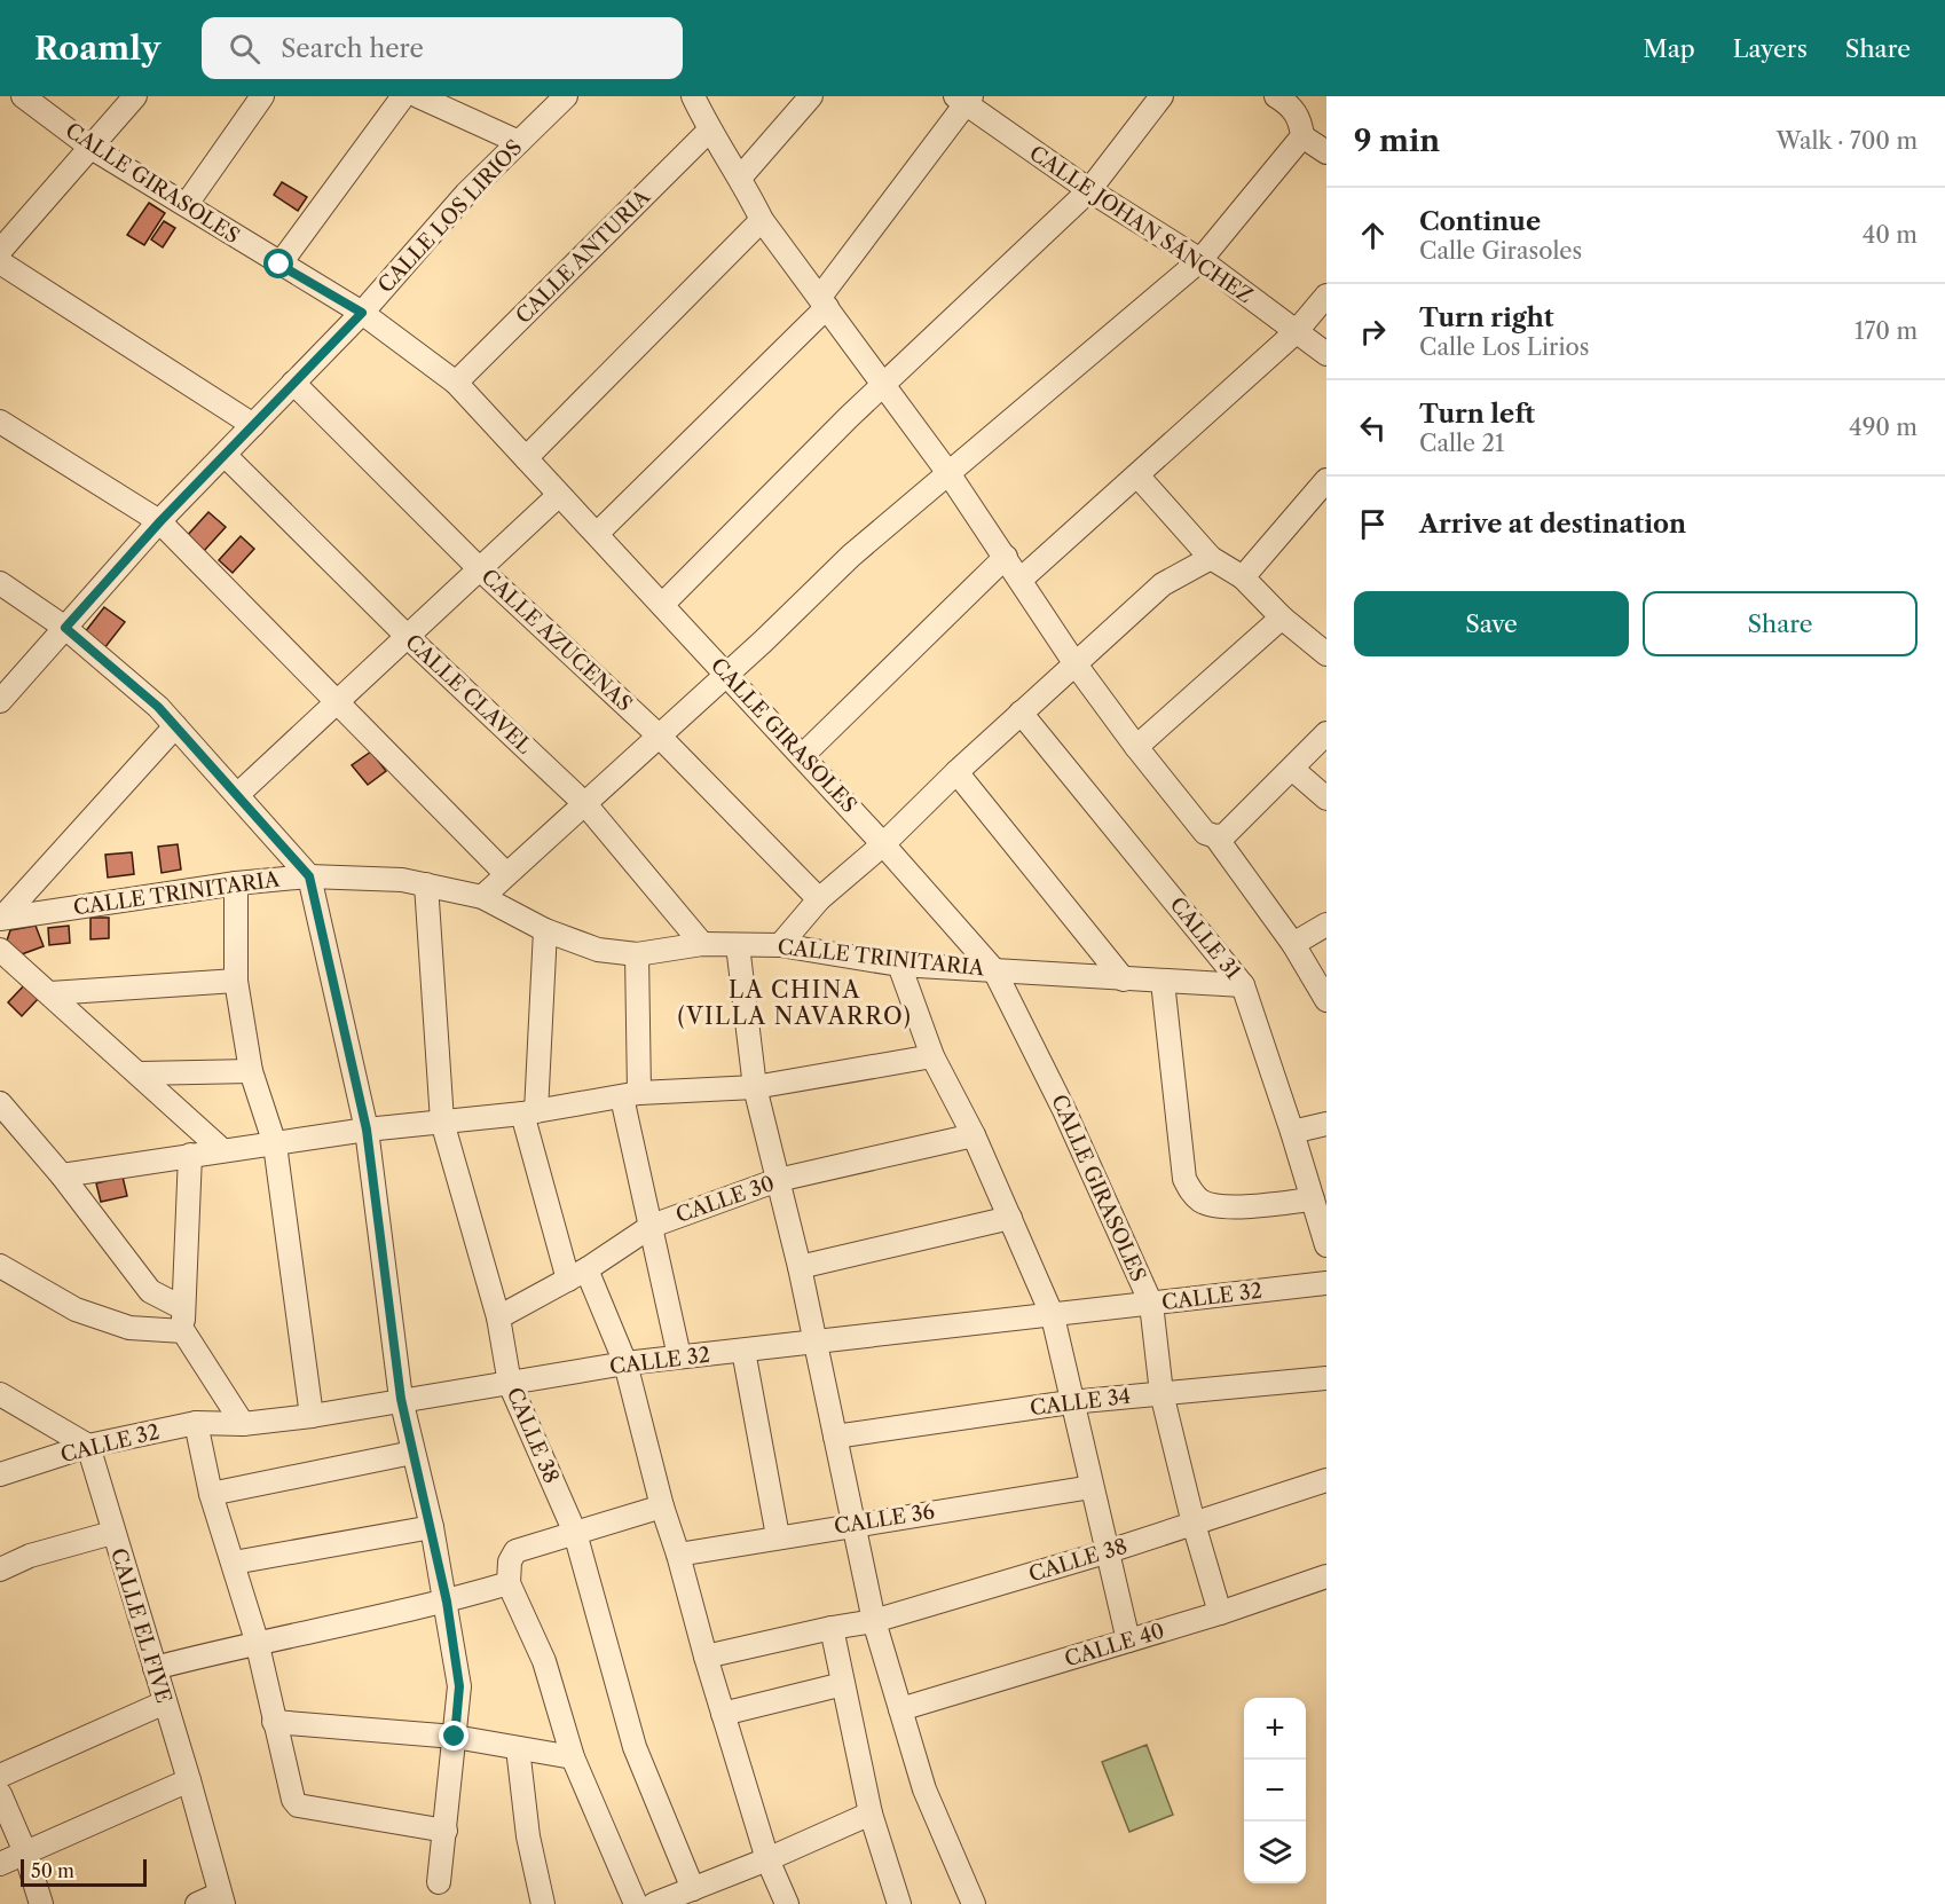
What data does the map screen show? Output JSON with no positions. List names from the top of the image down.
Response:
{
  "streets": {
    "street": [
      "CALLE GIRASOLES",
      "CALLE LOS LIRIOS",
      "CALLE JOHAN SÁNCHEZ",
      "CALLE ANTURIA",
      "CALLE AZUCENAS",
      "CALLE CLAVEL",
      "CALLE TRINITARIA",
      "CALLE 31",
      "CALLE 30",
      "CALLE 32",
      "CALLE 34",
      "CALLE 38",
      "CALLE 36",
      "CALLE EL FIVE",
      "CALLE 40"
    ]
  },
  "crossings": [
    ["CALLE GIRASOLES", "CALLE LOS LIRIOS"],
    ["CALLE GIRASOLES", "CALLE ANTURIA"],
    ["CALLE GIRASOLES", "CALLE TRINITARIA"],
    ["CALLE GIRASOLES", "CALLE 32"],
    ["CALLE GIRASOLES", "CALLE 34"],
    ["CALLE GIRASOLES", "CALLE 38"],
    ["CALLE GIRASOLES", "CALLE 40"],
    ["CALLE LOS LIRIOS", "CALLE AZUCENAS"],
    ["CALLE LOS LIRIOS", "CALLE CLAVEL"],
    ["CALLE CLAVEL", "CALLE TRINITARIA"],
    ["CALLE TRINITARIA", "CALLE 31"],
    ["CALLE TRINITARIA", "CALLE 38"],
    ["CALLE 30", "CALLE 38"],
    ["CALLE 32", "CALLE 38"],
    ["CALLE 32", "CALLE EL FIVE"]
  ],
  "districts": ["LA CHINA (VILLA NAVARRO)"],
  "scale_bar": "50 m",
  "page": {
    "header": "Roamly",
    "search": "Search here",
    "nav": ["Map", "Layers", "Share"],
    "heading": ["9 min", "Walk · 700 m"],
    "list": [
      ["Continue", "Calle Girasoles", "40 m"],
      ["Turn right", "Calle Los Lirios", "170 m"],
      ["Turn left", "Calle 21", "490 m"],
      "Arrive at destination"
    ],
    "buttons": ["Save", "Share"],
    "map_buttons": ["+", "−"],
    "scale": "50 m"
  }
}
